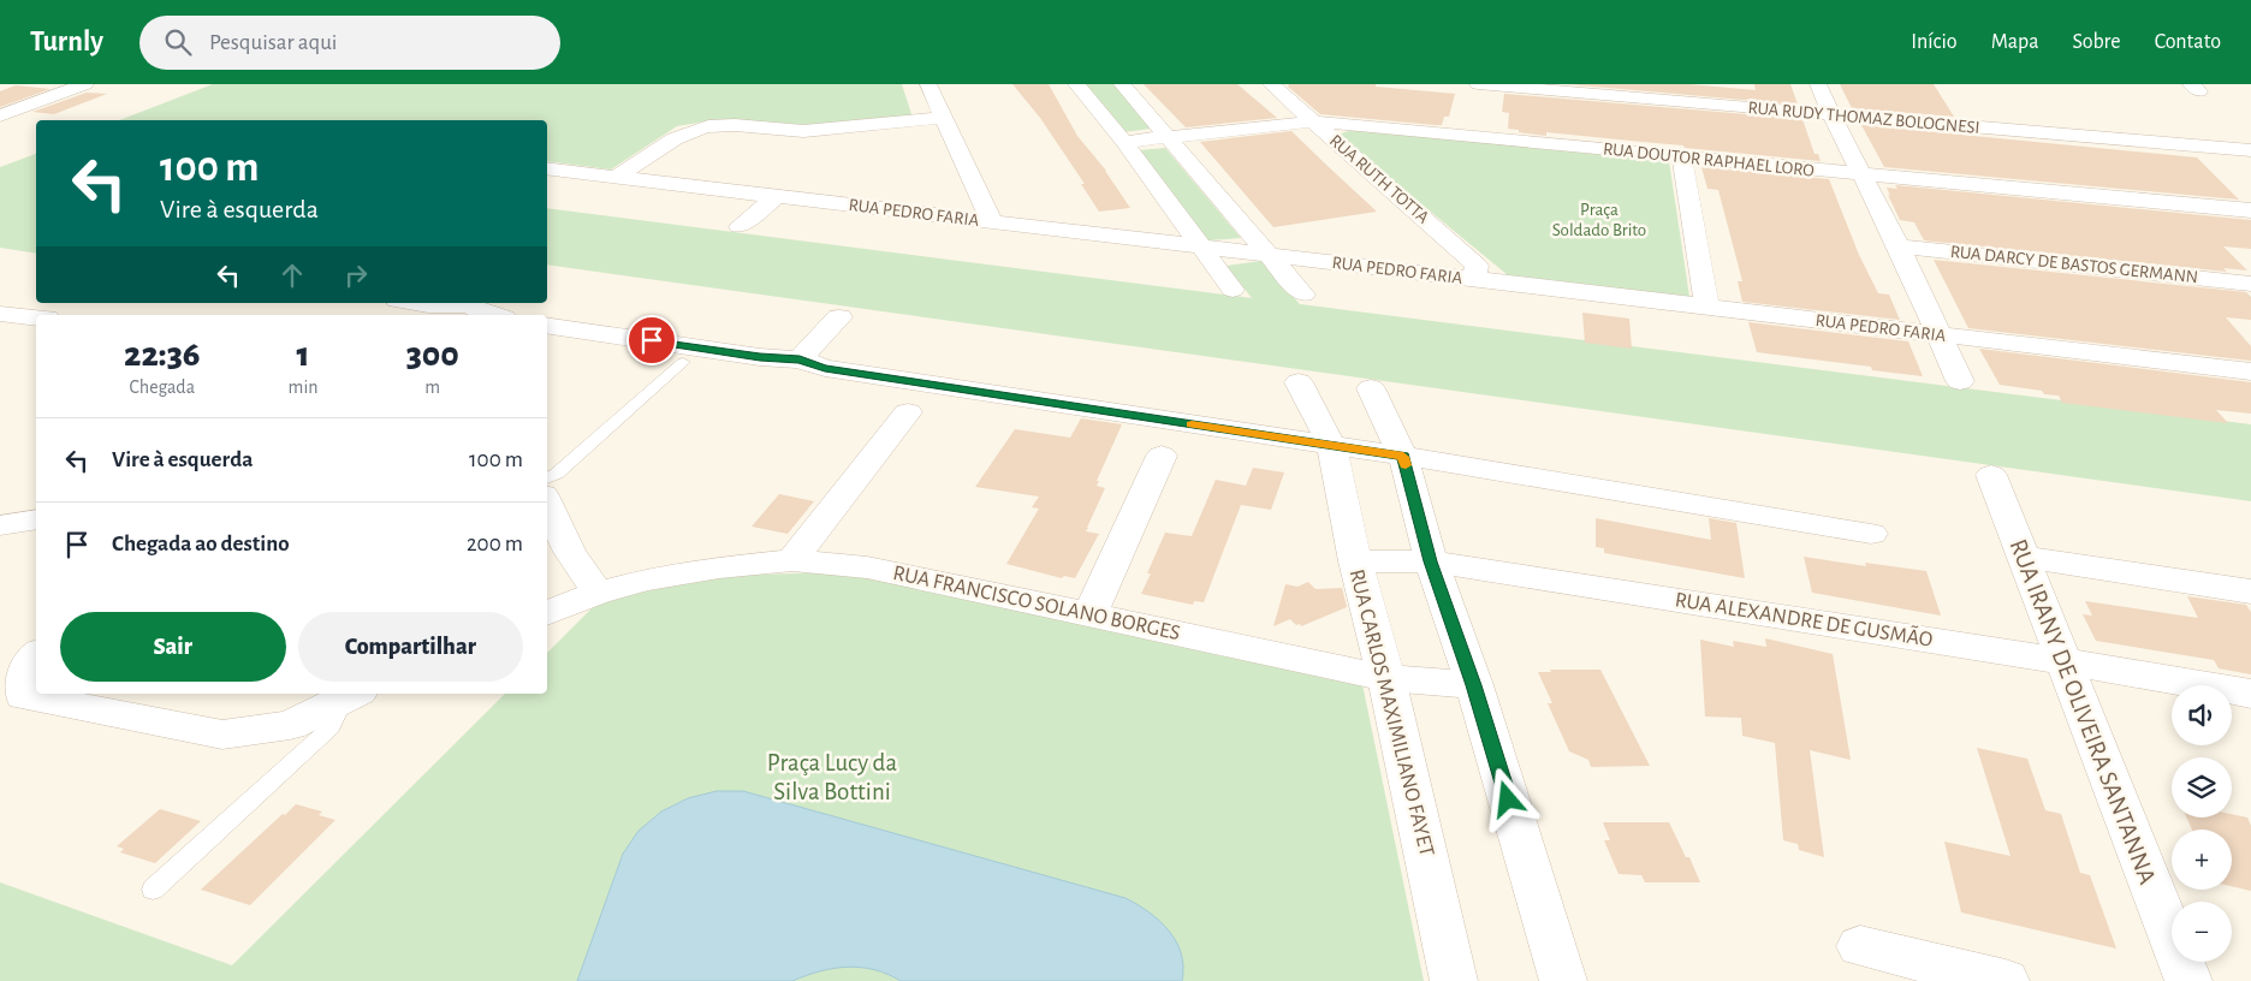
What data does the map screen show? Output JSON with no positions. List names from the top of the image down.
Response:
{
  "streets": {
    "street": [
      "RUA RUDY THOMAZ BOLOGNESI",
      "RUA DOUTOR RAPHAEL LORO",
      "RUA RUTH TOTTA",
      "RUA PEDRO FARIA",
      "RUA DARCY DE BASTOS GERMANN",
      "RUA FRANCISCO SOLANO BORGES",
      "RUA ALEXANDRE DE GUSMÃO",
      "RUA IRANY DE OLIVEIRA SANTANNA",
      "RUA CARLOS MAXIMILIANO FAYET"
    ]
  },
  "crossings": [
    ["RUA DOUTOR RAPHAEL LORO", "RUA RUTH TOTTA"],
    ["RUA RUTH TOTTA", "RUA PEDRO FARIA"],
    ["RUA FRANCISCO SOLANO BORGES", "RUA CARLOS MAXIMILIANO FAYET"],
    ["RUA ALEXANDRE DE GUSMÃO", "RUA IRANY DE OLIVEIRA SANTANNA"],
    ["RUA ALEXANDRE DE GUSMÃO", "RUA CARLOS MAXIMILIANO FAYET"]
  ],
  "parks": ["Praça Soldado Brito", "Praça Lucy da Silva Bottini"],
  "page": {
    "header": "Turnly",
    "search": "Pesquisar aqui",
    "nav": [
      "Início",
      "Mapa",
      "Sobre",
      "Contato"
    ],
    "turn": ["100 m", "Vire à esquerda"],
    "eta": [
      "22:36",
      "Chegada",
      "1",
      "min",
      "300",
      "m"
    ],
    "list": [
      {
        "name": "Vire à esquerda",
        "value": "100 m"
      },
      {
        "name": "Chegada ao destino",
        "value": "200 m"
      }
    ],
    "buttons": ["Sair", "Compartilhar"],
    "map_buttons": ["+", "−"]
  }
}
